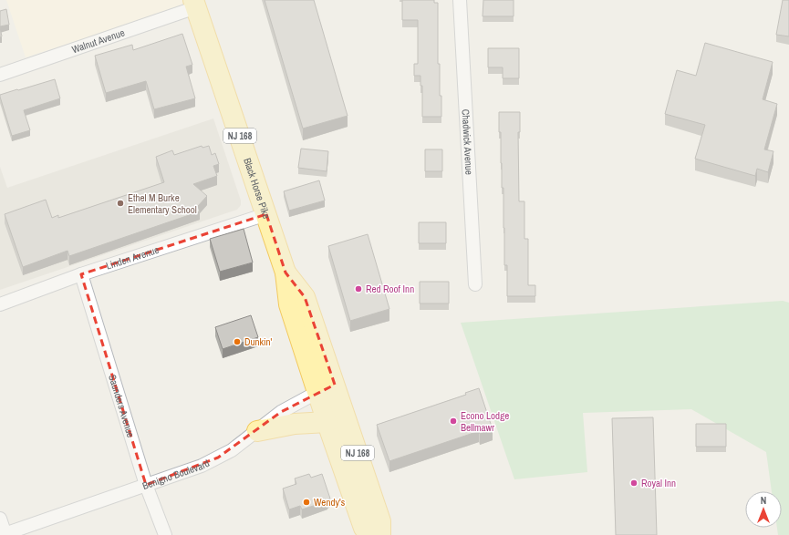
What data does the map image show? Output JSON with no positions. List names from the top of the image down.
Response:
{
  "streets": {
    "main road": ["NJ 168", "Black Horse Pike"],
    "street": [
      "Walnut Avenue",
      "Chadwick Avenue",
      "Linden Avenue",
      "Saunders Avenue",
      "Benigno Boulevard"
    ]
  },
  "crossings": [
    ["Walnut Avenue", "Black Horse Pike"],
    ["Black Horse Pike", "Linden Avenue"],
    ["Black Horse Pike", "Benigno Boulevard"],
    ["Linden Avenue", "Saunders Avenue"],
    ["Saunders Avenue", "Benigno Boulevard"]
  ],
  "places": [
    "Ethel M Burke Elementary School",
    "Red Roof Inn",
    "Dunkin'",
    "Econo Lodge Bellmawr",
    "Royal Inn",
    "Wendy's"
  ],
  "north": "top"
}
